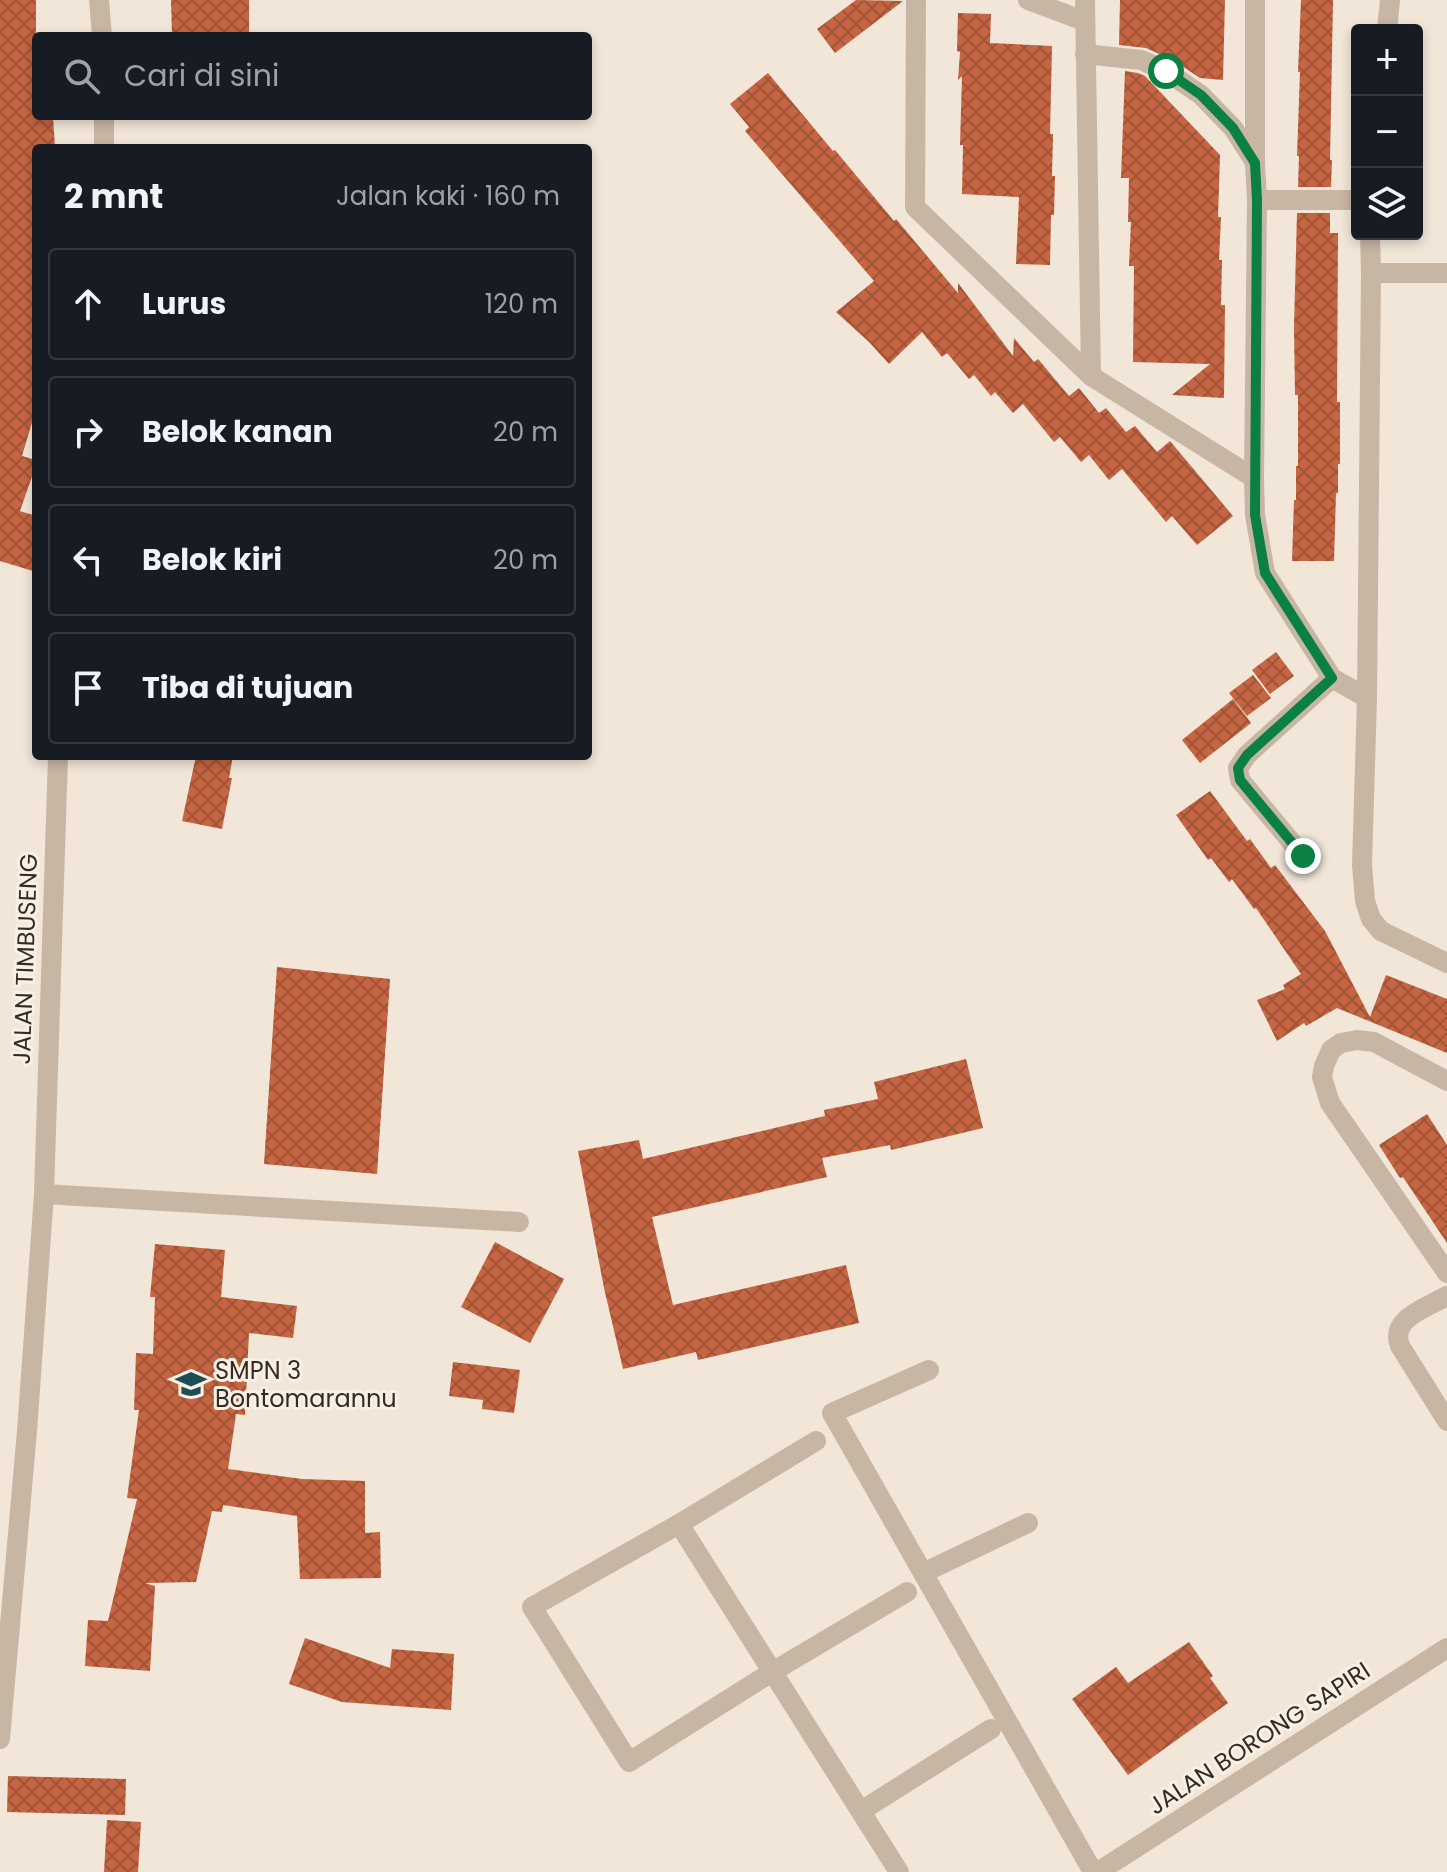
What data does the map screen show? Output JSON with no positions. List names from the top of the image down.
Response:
{
  "streets": {
    "street": ["JALAN TIMBUSENG", "JALAN BORONG SAPIRI"]
  },
  "places": {
    "school or university": ["SMPN 3 Bontomarannu"]
  },
  "page": {
    "map_buttons": ["+", "−"],
    "search": "Cari di sini",
    "heading": ["2 mnt", "Jalan kaki · 160 m"],
    "list": [
      ["Lurus", "120 m"],
      ["Belok kanan", "20 m"],
      ["Belok kiri", "20 m"],
      "Tiba di tujuan"
    ]
  }
}
